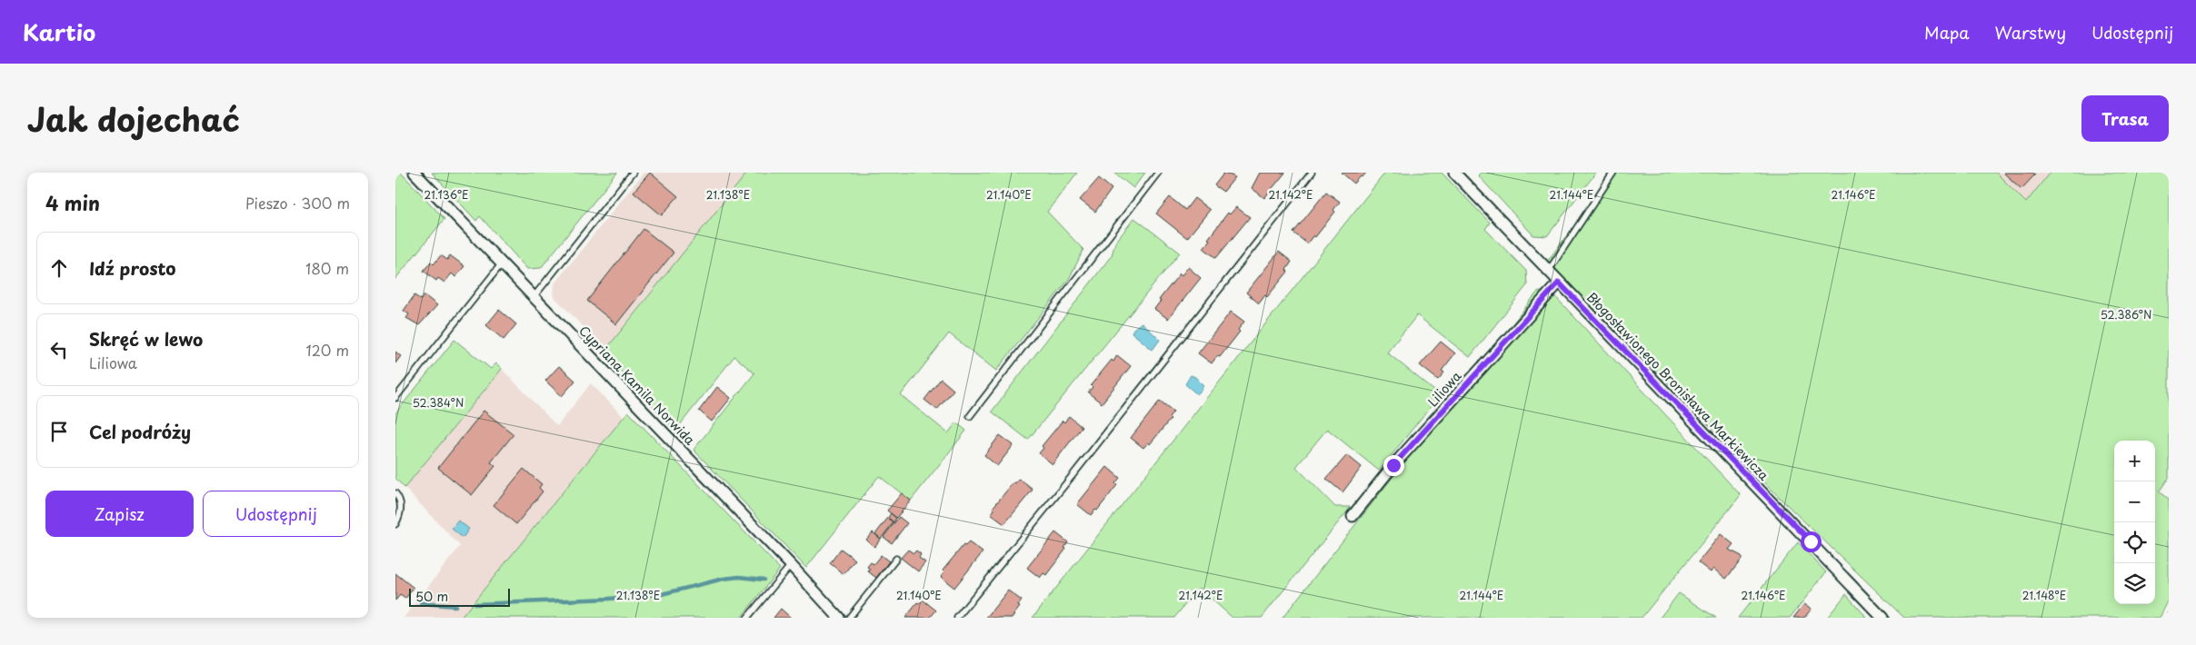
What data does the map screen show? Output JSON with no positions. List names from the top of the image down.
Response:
{
  "streets": {
    "street": ["Cypriana Kamila Norwida", "Błogosławionego Bronisława Markiewicza", "Liliowa"]
  },
  "crossings": [
    ["Błogosławionego Bronisława Markiewicza", "Liliowa"]
  ],
  "scale_bar": "50 m",
  "page": {
    "header": "Kartio",
    "nav": ["Mapa", "Warstwy", "Udostępnij"],
    "title": "Jak dojechać",
    "buttons": [
      "Trasa",
      ["Zapisz", "Udostępnij"]
    ],
    "heading": ["4 min", "Pieszo · 300 m"],
    "list": [
      ["Idź prosto", "180 m"],
      ["Skręć w lewo", "Liliowa", "120 m"],
      "Cel podróży"
    ],
    "map_buttons": ["+", "−"],
    "scale": "50 m"
  },
  "coordinates": [
    "21.136°E",
    "21.138°E",
    "21.140°E",
    "21.142°E",
    "21.144°E",
    "21.146°E",
    "52.386°N",
    "52.384°N",
    "21.148°E"
  ]
}
